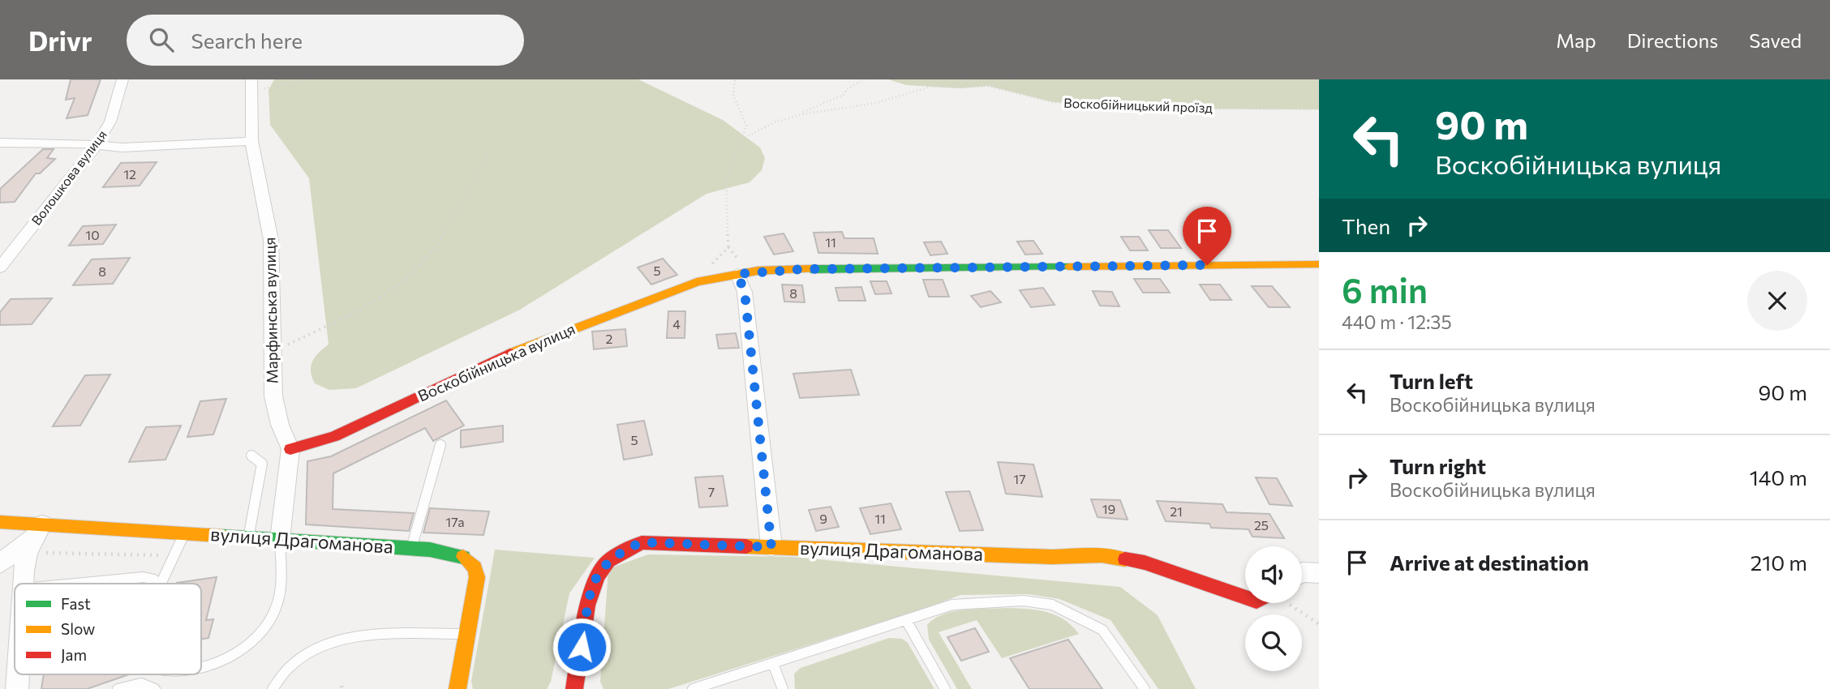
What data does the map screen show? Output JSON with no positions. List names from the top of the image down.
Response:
{
  "streets": {
    "street": [
      "Волошкова вулиця",
      "Марфинська вулиця",
      "Воскобійницька вулиця",
      "вулиця Драгоманова"
    ],
    "path": ["Воскобійницький проїзд"]
  },
  "crossings": [
    ["Марфинська вулиця", "Воскобійницька вулиця"],
    ["Марфинська вулиця", "вулиця Драгоманова"]
  ],
  "house_numbers": [
    "12",
    "10",
    "11",
    "5",
    "8",
    "8",
    "4",
    "2",
    "5",
    "17",
    "7",
    "19",
    "21",
    "9",
    "11",
    "17а",
    "25"
  ],
  "legend": ["Fast", "Slow", "Jam"],
  "page": {
    "header": "Drivr",
    "search": "Search here",
    "nav": ["Map", "Directions", "Saved"],
    "turn": ["90 m", "Воскобійницька вулиця"],
    "then": "Then",
    "heading": ["6 min", "440 m · 12:35"],
    "list": [
      {
        "name": "Turn left",
        "note": "Воскобійницька вулиця",
        "value": "90 m"
      },
      {
        "name": "Turn right",
        "note": "Воскобійницька вулиця",
        "value": "140 m"
      },
      {
        "name": "Arrive at destination",
        "value": "210 m"
      }
    ]
  }
}
